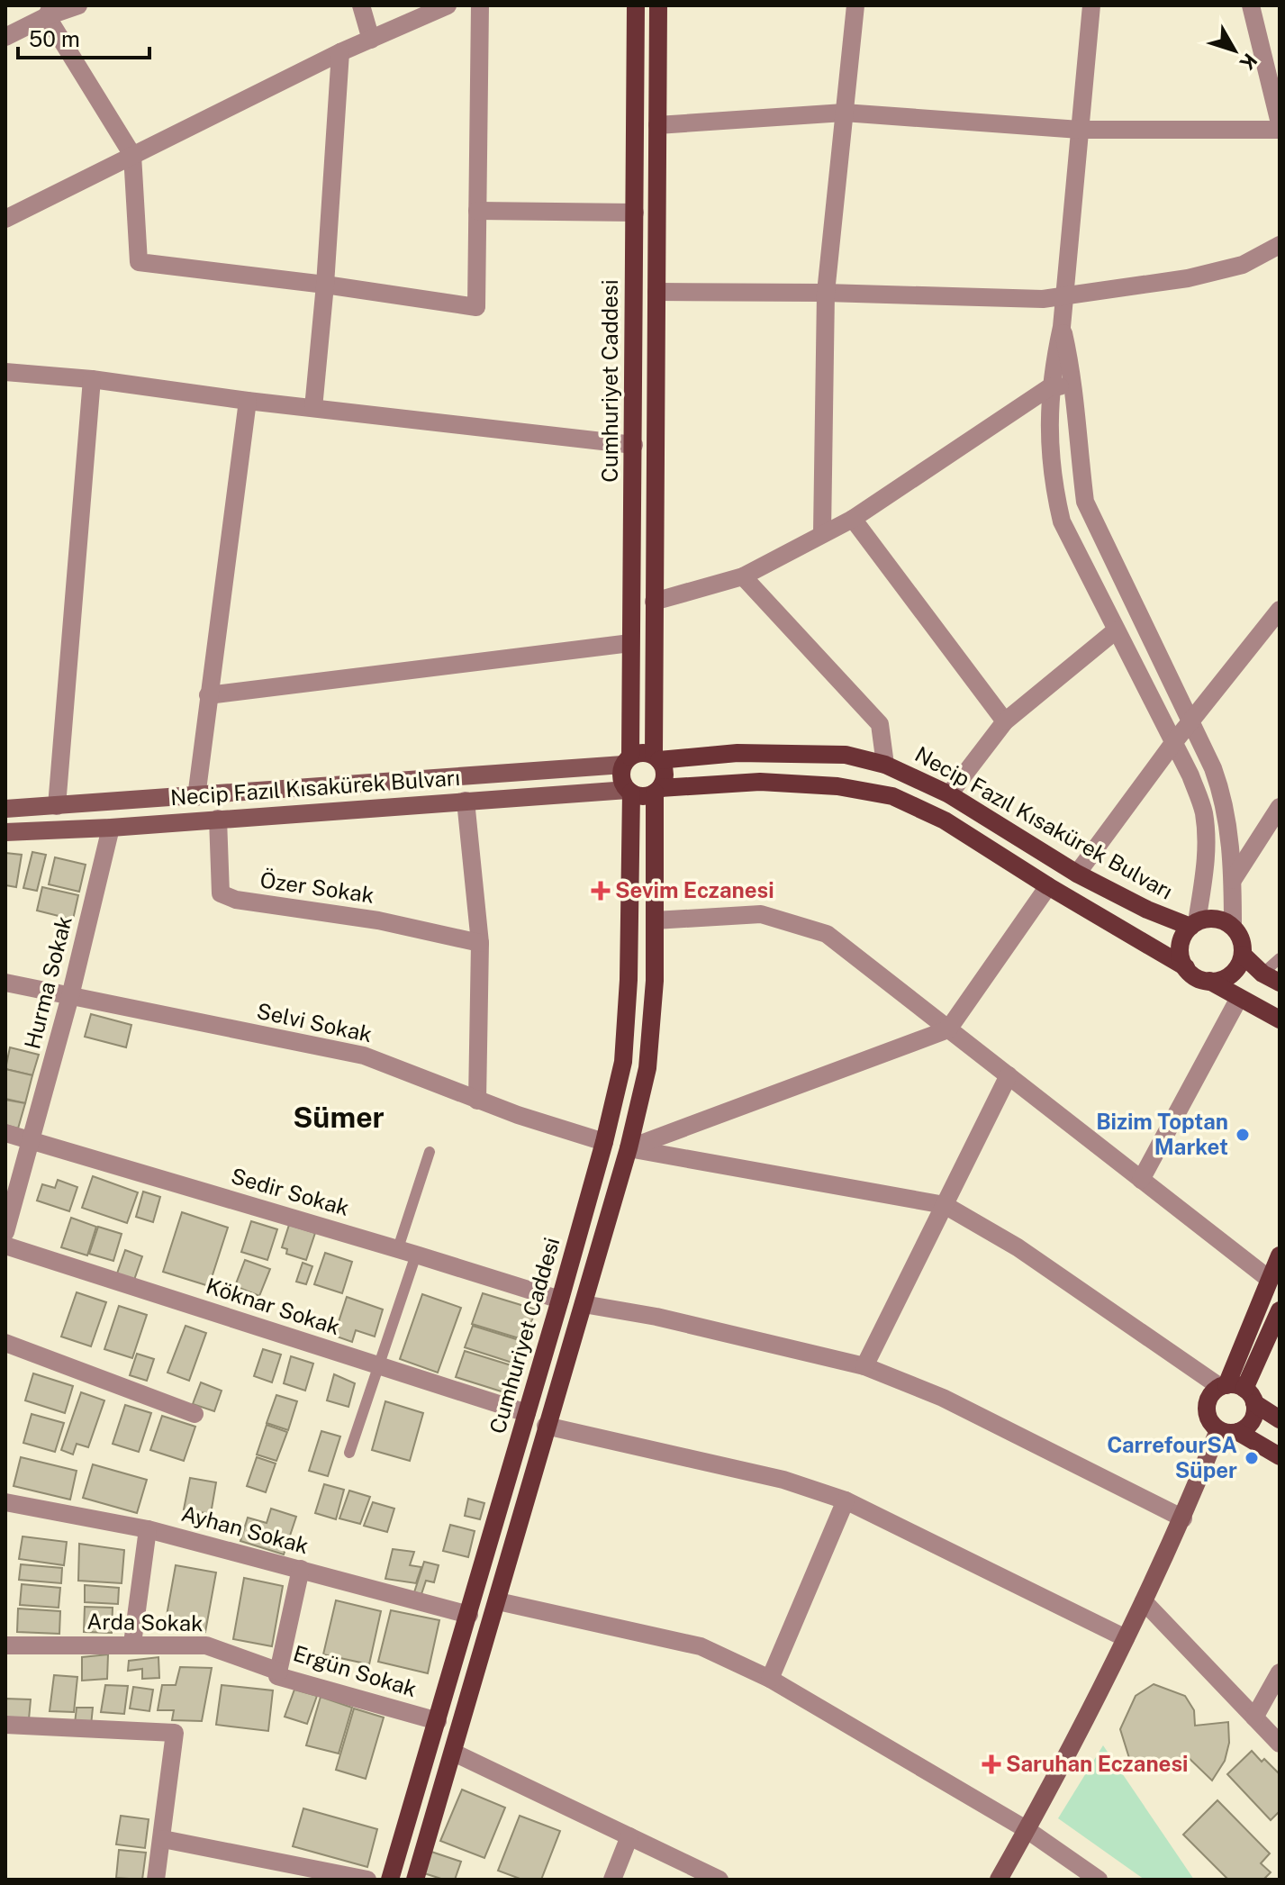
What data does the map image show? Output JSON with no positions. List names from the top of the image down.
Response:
{
  "streets": {
    "main road": ["Cumhuriyet Caddesi", "Necip Fazıl Kısakürek Bulvarı"],
    "street": [
      "Özer Sokak",
      "Hurma Sokak",
      "Selvi Sokak",
      "Sedir Sokak",
      "Köknar Sokak",
      "Ayhan Sokak",
      "Arda Sokak",
      "Ergün Sokak"
    ]
  },
  "crossings": [
    ["Cumhuriyet Caddesi", "Necip Fazıl Kısakürek Bulvarı"],
    ["Cumhuriyet Caddesi", "Selvi Sokak"],
    ["Cumhuriyet Caddesi", "Sedir Sokak"],
    ["Cumhuriyet Caddesi", "Köknar Sokak"],
    ["Cumhuriyet Caddesi", "Ayhan Sokak"],
    ["Cumhuriyet Caddesi", "Ergün Sokak"],
    ["Necip Fazıl Kısakürek Bulvarı", "Özer Sokak"],
    ["Necip Fazıl Kısakürek Bulvarı", "Hurma Sokak"],
    ["Hurma Sokak", "Selvi Sokak"],
    ["Hurma Sokak", "Sedir Sokak"],
    ["Ayhan Sokak", "Ergün Sokak"],
    ["Arda Sokak", "Ergün Sokak"]
  ],
  "districts": ["Sümer"],
  "places": {
    "health": ["Sevim Eczanesi", "Saruhan Eczanesi"],
    "other": ["Bizim Toptan Market", "CarrefourSA Süper"]
  },
  "scale_bar": "50 m",
  "north": "bottom right"
}
